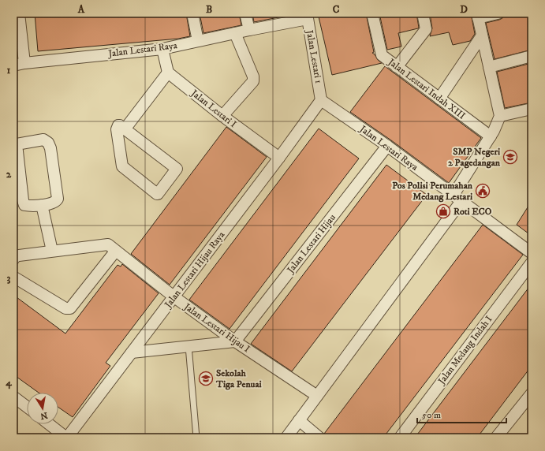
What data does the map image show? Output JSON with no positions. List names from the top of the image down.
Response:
{
  "streets": {
    "street": [
      "Jalan Lestari Raya",
      "Jalan Lestari 1",
      "Jalan Lestari Indah XIII",
      "Jalan Lestari I",
      "Jalan Lestari Hijau",
      "Jalan Lestari Hijau Raya",
      "Jalan Lestari Hijau I",
      "Jalan Medang Indah I"
    ]
  },
  "crossings": [
    ["Jalan Lestari Raya", "Jalan Lestari 1"],
    ["Jalan Lestari Raya", "Jalan Lestari Hijau"],
    ["Jalan Lestari Raya", "Jalan Lestari Hijau Raya"],
    ["Jalan Lestari 1", "Jalan Lestari Hijau Raya"],
    ["Jalan Lestari I", "Jalan Lestari Hijau Raya"],
    ["Jalan Lestari Hijau", "Jalan Lestari Hijau I"],
    ["Jalan Lestari Hijau Raya", "Jalan Lestari Hijau I"]
  ],
  "places": {
    "school or university": ["SMP Negeri 2 Pagedangan", "Sekolah Tiga Penuai"],
    "public building": ["Pos Polisi Perumahan Medang Lestari"],
    "shop": ["Roti ECO"]
  },
  "scale_bar": "50 m",
  "north": "bottom",
  "grid": {
    "columns": [
      "A",
      "B",
      "C",
      "D"
    ],
    "rows": [
      "1",
      "2",
      "3",
      "4"
    ]
  }
}
